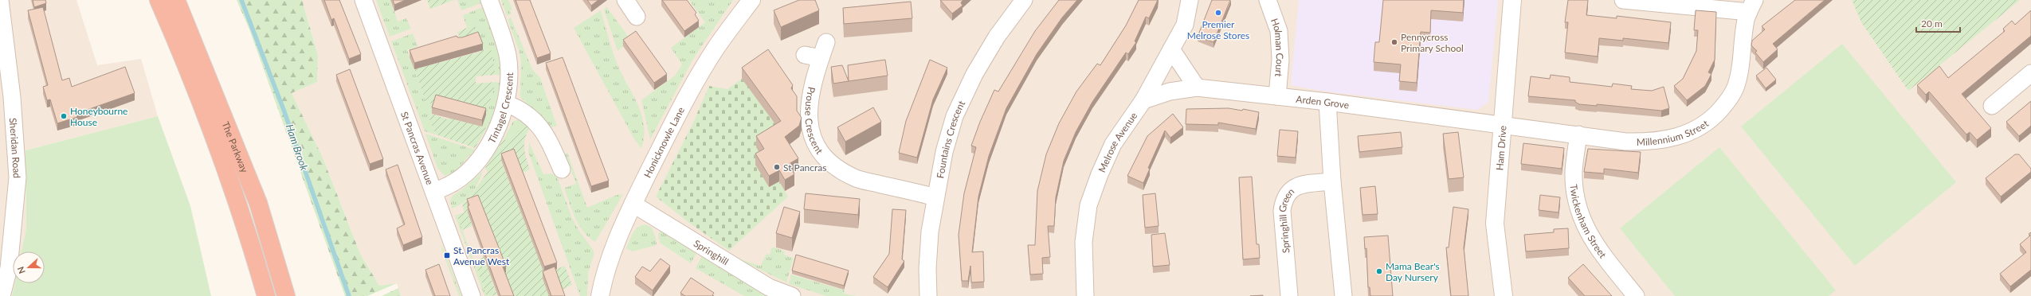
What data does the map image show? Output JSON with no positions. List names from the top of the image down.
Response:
{
  "streets": {
    "highway": ["The Parkway"],
    "street": [
      "Holman Court",
      "Arden Grove",
      "Tintagel Crescent",
      "Prouse Crescent",
      "Millennium Street",
      "Fountains Crescent",
      "Honicknowle Lane",
      "Melrose Avenue",
      "Sheridan Road",
      "St Pancras Avenue",
      "Ham Drive",
      "Twickenham Street",
      "Springhill Green",
      "Springhill"
    ]
  },
  "crossings": [
    ["Holman Court", "Arden Grove"],
    ["Arden Grove", "Millennium Street"],
    ["Arden Grove", "Melrose Avenue"],
    ["Arden Grove", "Ham Drive"],
    ["Tintagel Crescent", "St Pancras Avenue"],
    ["Prouse Crescent", "Fountains Crescent"],
    ["Millennium Street", "Ham Drive"],
    ["Millennium Street", "Twickenham Street"],
    ["Honicknowle Lane", "Springhill"]
  ],
  "water": ["Ham Brook"],
  "places": {
    "other": [
      "Premier Melrose Stores",
      "Pennycross Primary School",
      "Honeybourne House",
      "St Pancras",
      "Mama Bear's Day Nursery"
    ],
    "transit": ["St. Pancras Avenue West"]
  },
  "scale_bar": "20 m",
  "north": "left"
}
